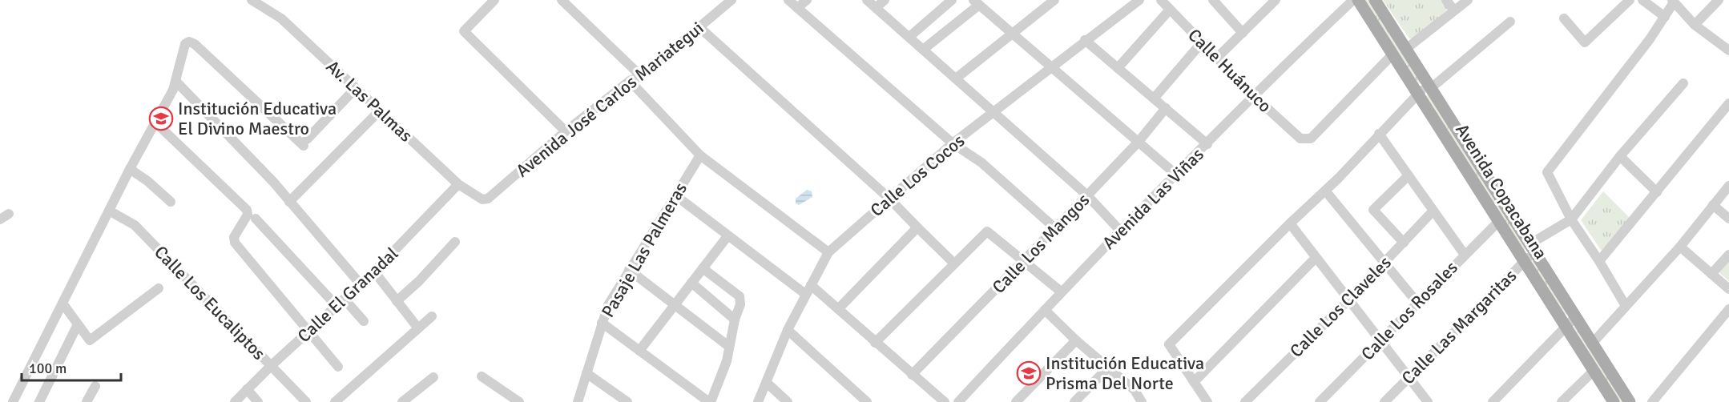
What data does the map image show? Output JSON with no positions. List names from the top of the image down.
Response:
{
  "streets": {
    "main road": ["Avenida Copacabana"],
    "street": [
      "Calle Huánuco",
      "Avenida José Carlos Mariategui",
      "Av. Las Palmas",
      "Calle Los Cocos",
      "Avenida Las Viñas",
      "Calle Los Mangos",
      "Pasaje Las Palmeras",
      "Calle El Granadal",
      "Calle Los Eucaliptos",
      "Calle Los Claveles",
      "Calle Los Rosales",
      "Calle Las Margaritas"
    ]
  },
  "crossings": [
    ["Calle Huánuco", "Avenida Copacabana"],
    ["Calle Huánuco", "Avenida Las Viñas"],
    ["Avenida José Carlos Mariategui", "Av. Las Palmas"],
    ["Av. Las Palmas", "Calle El Granadal"],
    ["Avenida Copacabana", "Calle Los Rosales"],
    ["Avenida Copacabana", "Calle Las Margaritas"],
    ["Calle El Granadal", "Calle Los Eucaliptos"]
  ],
  "places": {
    "school or university": ["Institución Educativa El Divino Maestro", "Institución Educativa Prisma Del Norte"]
  },
  "scale_bar": "100 m"
}
